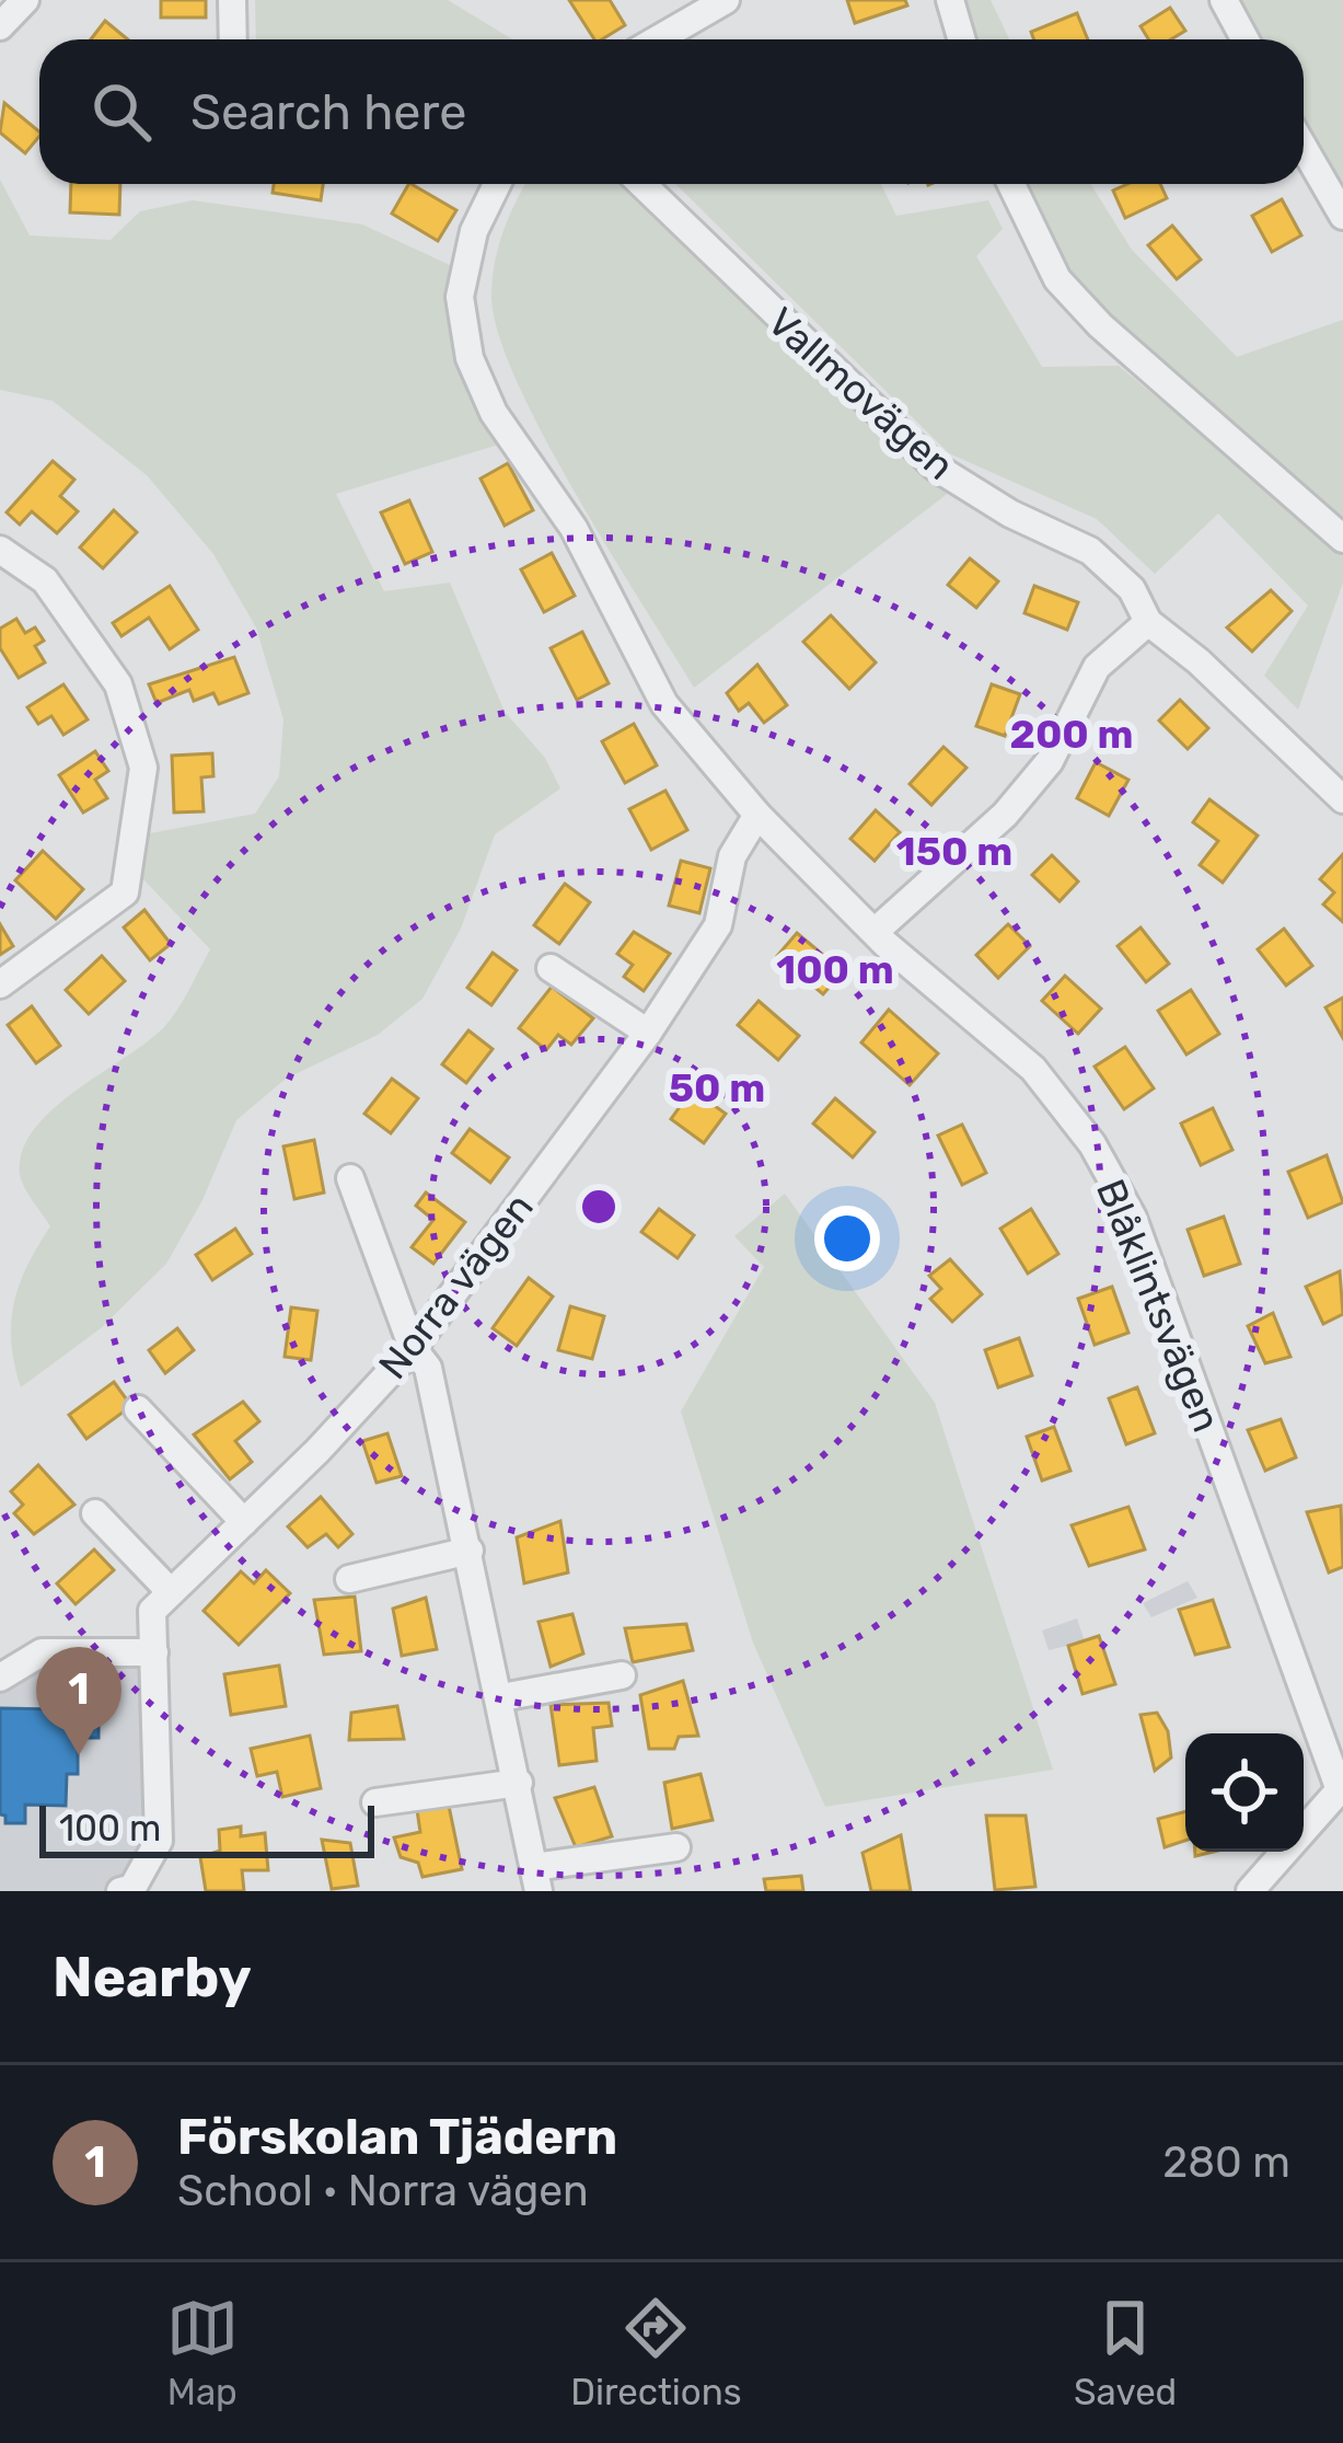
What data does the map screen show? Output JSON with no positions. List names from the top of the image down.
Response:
{
  "streets": {
    "street": ["Vallmovägen", "Norra vägen", "Blåklintsvägen"]
  },
  "crossings": [
    ["Norra vägen", "Blåklintsvägen"]
  ],
  "scale_bar": "100 m",
  "page": {
    "search": "Search here",
    "pins": "1",
    "scale": "100 m",
    "heading": "Nearby",
    "list": [
      {
        "mark": "1",
        "name": "Förskolan Tjädern",
        "note": "School · Norra vägen",
        "value": "280 m"
      }
    ],
    "nav": ["Map", "Directions", "Saved"]
  },
  "rings": [
    "200 m",
    "150 m",
    "100 m",
    "50 m"
  ]
}
